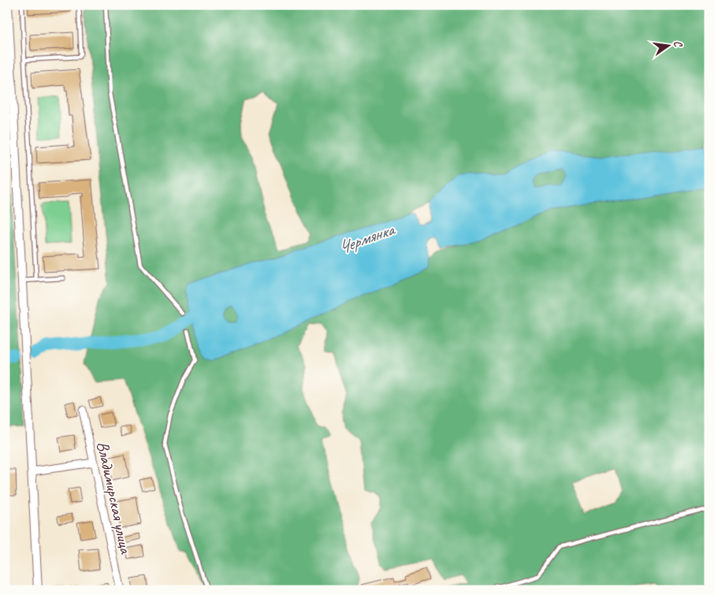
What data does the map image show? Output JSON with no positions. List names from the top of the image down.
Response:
{
  "streets": {
    "street": ["Владимирская улица"]
  },
  "water": ["Чермянка"],
  "north": "right"
}
